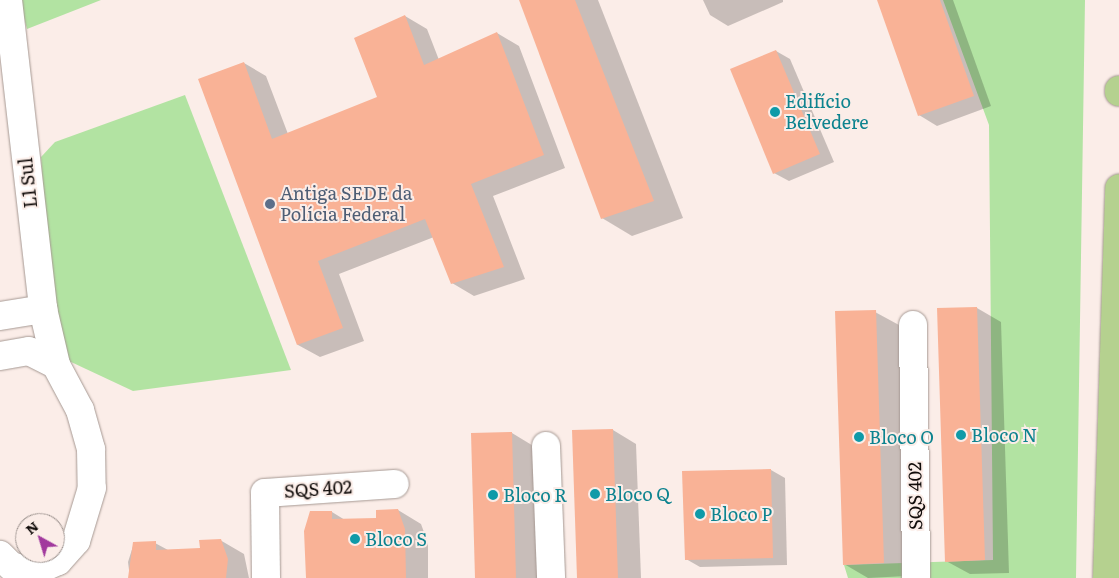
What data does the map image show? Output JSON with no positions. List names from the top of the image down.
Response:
{
  "streets": {
    "street": ["L1 Sul", "SQS 402"]
  },
  "places": [
    "Edifício Belvedere",
    "Antiga SEDE da Polícia Federal",
    "Bloco N",
    "Bloco O",
    "Bloco Q",
    "Bloco R",
    "Bloco P",
    "Bloco S"
  ],
  "north": "top left"
}
